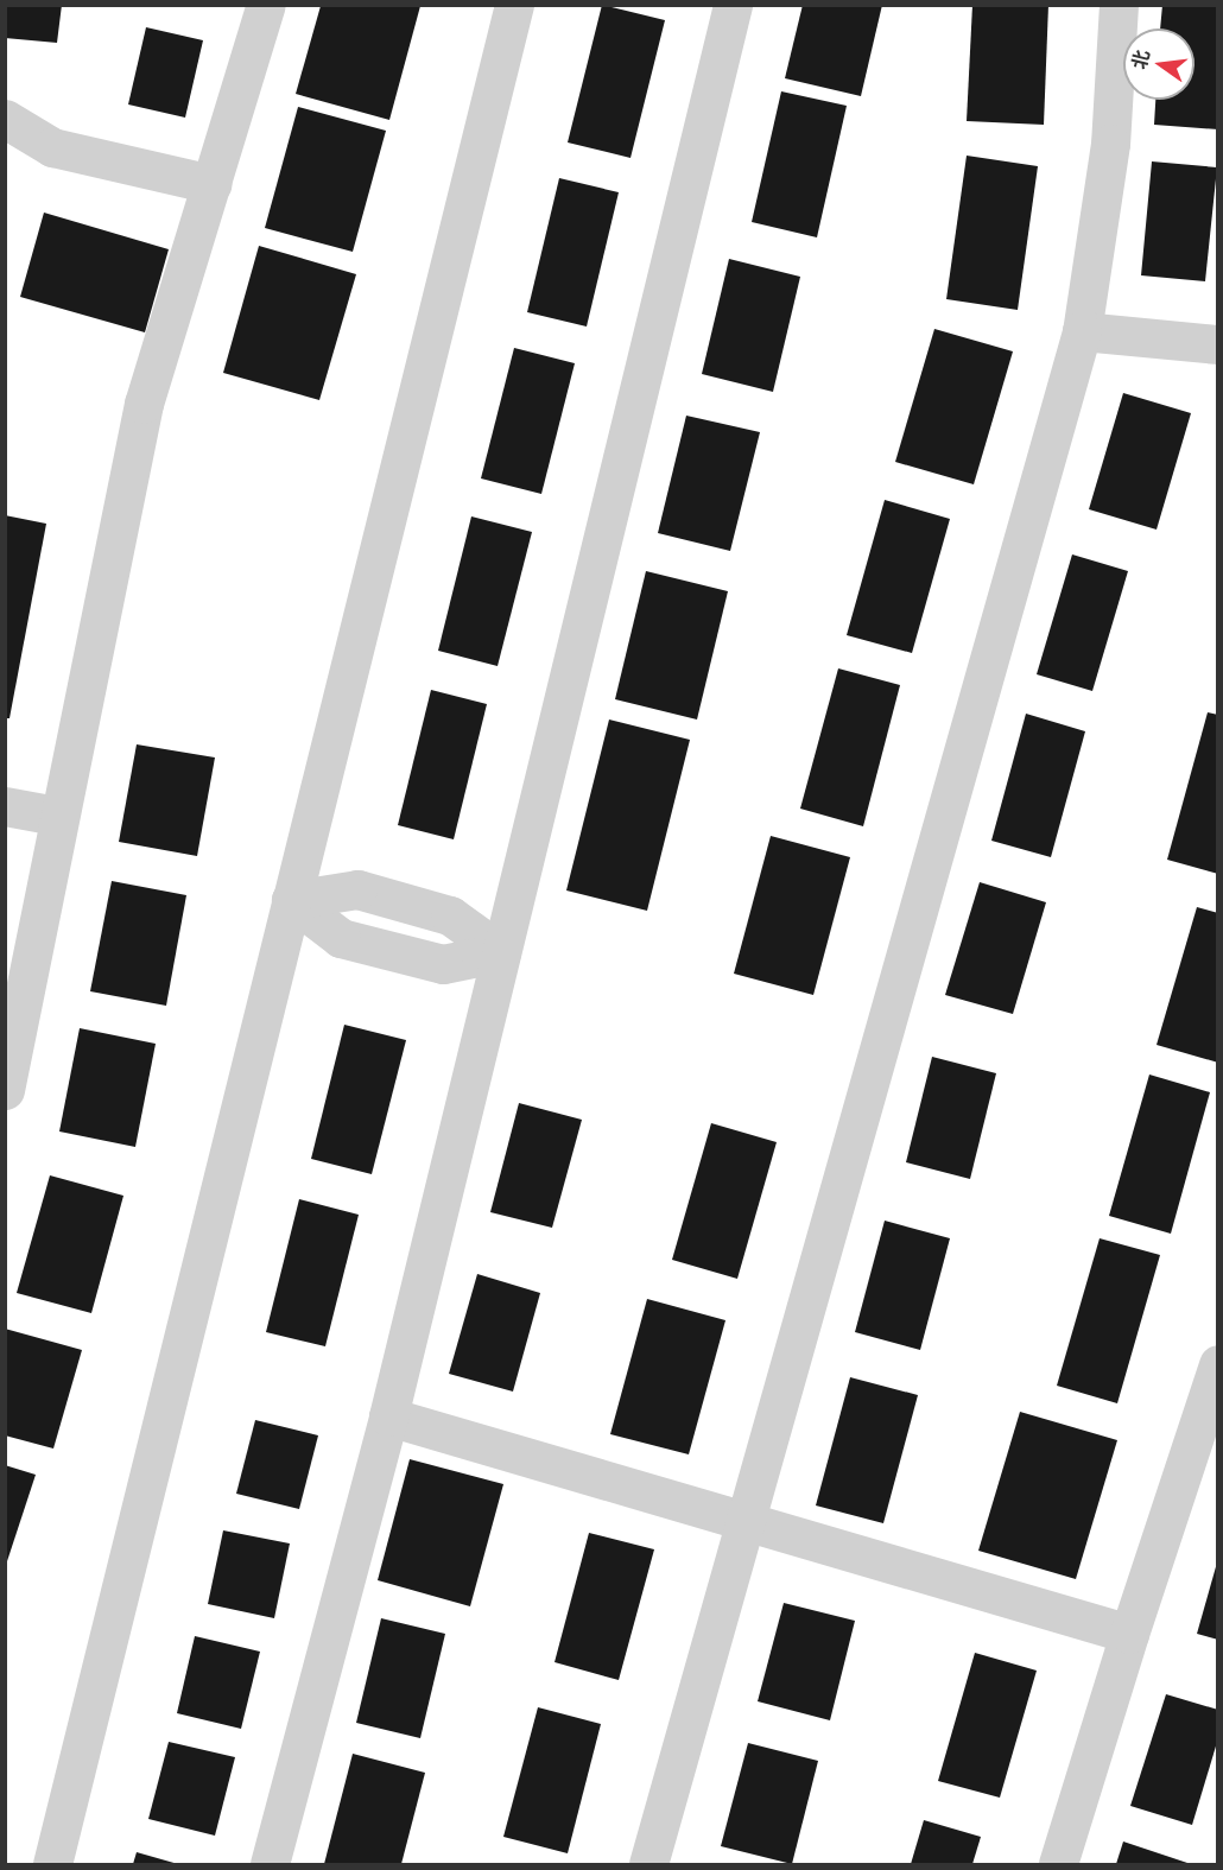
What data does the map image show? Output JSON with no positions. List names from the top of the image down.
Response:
{
  "north": "left"
}
